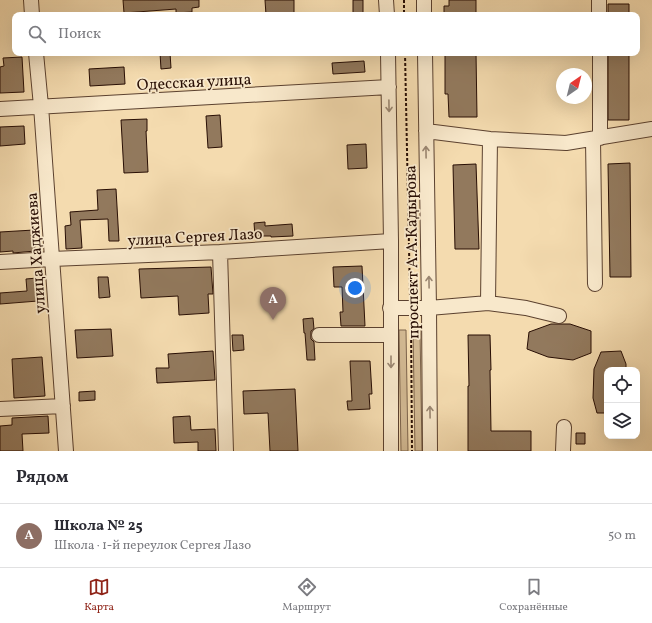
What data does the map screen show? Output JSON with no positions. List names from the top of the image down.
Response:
{
  "streets": {
    "street": [
      "Одесская улица",
      "улица Сергея Лазо",
      "проспект А.А.Кадырова",
      "улица Хаджиева"
    ]
  },
  "crossings": [
    ["Одесская улица", "проспект А.А.Кадырова"],
    ["Одесская улица", "улица Хаджиева"],
    ["улица Сергея Лазо", "проспект А.А.Кадырова"],
    ["улица Сергея Лазо", "улица Хаджиева"]
  ],
  "north": "top right",
  "page": {
    "search": "Поиск",
    "pins": "A",
    "heading": "Рядом",
    "list": [
      {
        "mark": "A",
        "name": "Школа № 25",
        "note": "Школа · 1-й переулок Сергея Лазо",
        "value": "50 m"
      }
    ],
    "nav": ["Карта", "Маршрут", "Сохранённые"]
  }
}
